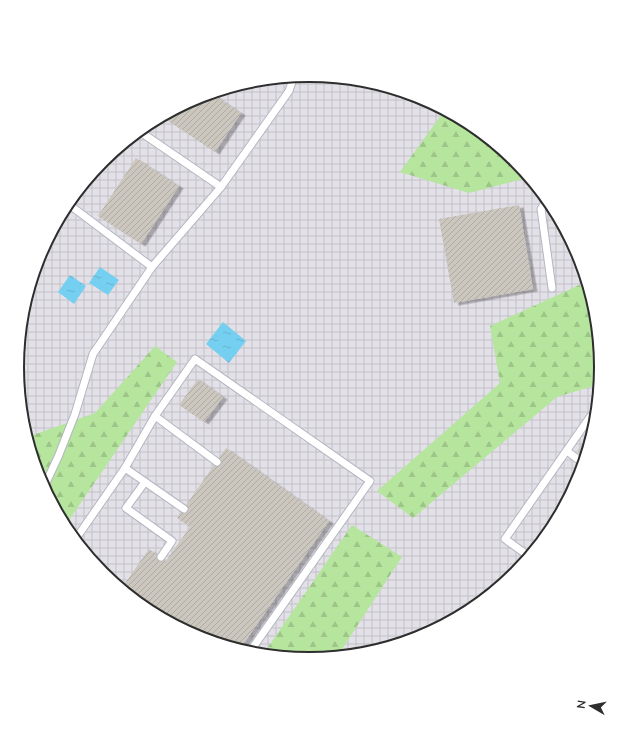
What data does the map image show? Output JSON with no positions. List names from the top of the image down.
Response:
{
  "north": "left"
}
